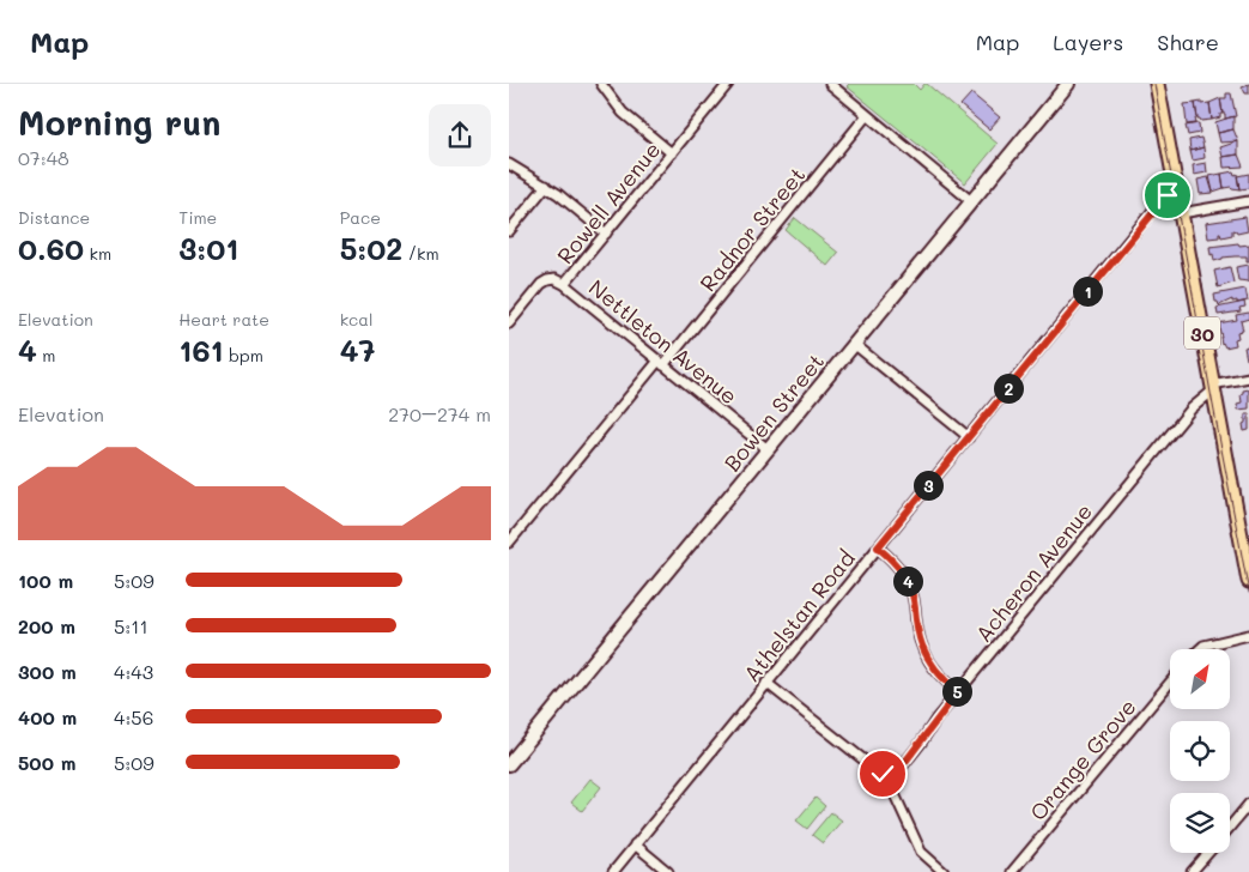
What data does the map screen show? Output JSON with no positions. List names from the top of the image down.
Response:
{
  "streets": {
    "main road": ["30"],
    "street": [
      "Rowell Avenue",
      "Radnor Street",
      "Nettleton Avenue",
      "Bowen Street",
      "Acheron Avenue",
      "Athelstan Road",
      "Orange Grove"
    ]
  },
  "crossings": [
    ["Rowell Avenue", "Nettleton Avenue"],
    ["Radnor Street", "Nettleton Avenue"],
    ["30", "Acheron Avenue"],
    ["30", "Athelstan Road"],
    ["Nettleton Avenue", "Bowen Street"]
  ],
  "north": "top right",
  "page": {
    "header": "Map",
    "nav": ["Map", "Layers", "Share"],
    "heading": ["Morning run", "07:48"],
    "stats": [
      ["Distance", "0.60 km"],
      ["Time", "3:01"],
      ["Pace", "5:02 /km"],
      ["Elevation", "4 m"],
      ["Heart rate", "161 bpm"],
      ["kcal", "47"]
    ],
    "pins": [
      "1",
      "2",
      "3",
      "4",
      "5"
    ],
    "chart": ["Elevation", "270–274 m"],
    "list": [
      {
        "name": "100 m",
        "note": "5:09"
      },
      {
        "name": "200 m",
        "note": "5:11"
      },
      {
        "name": "300 m",
        "note": "4:43"
      },
      {
        "name": "400 m",
        "note": "4:56"
      },
      {
        "name": "500 m",
        "note": "5:09"
      }
    ]
  }
}
